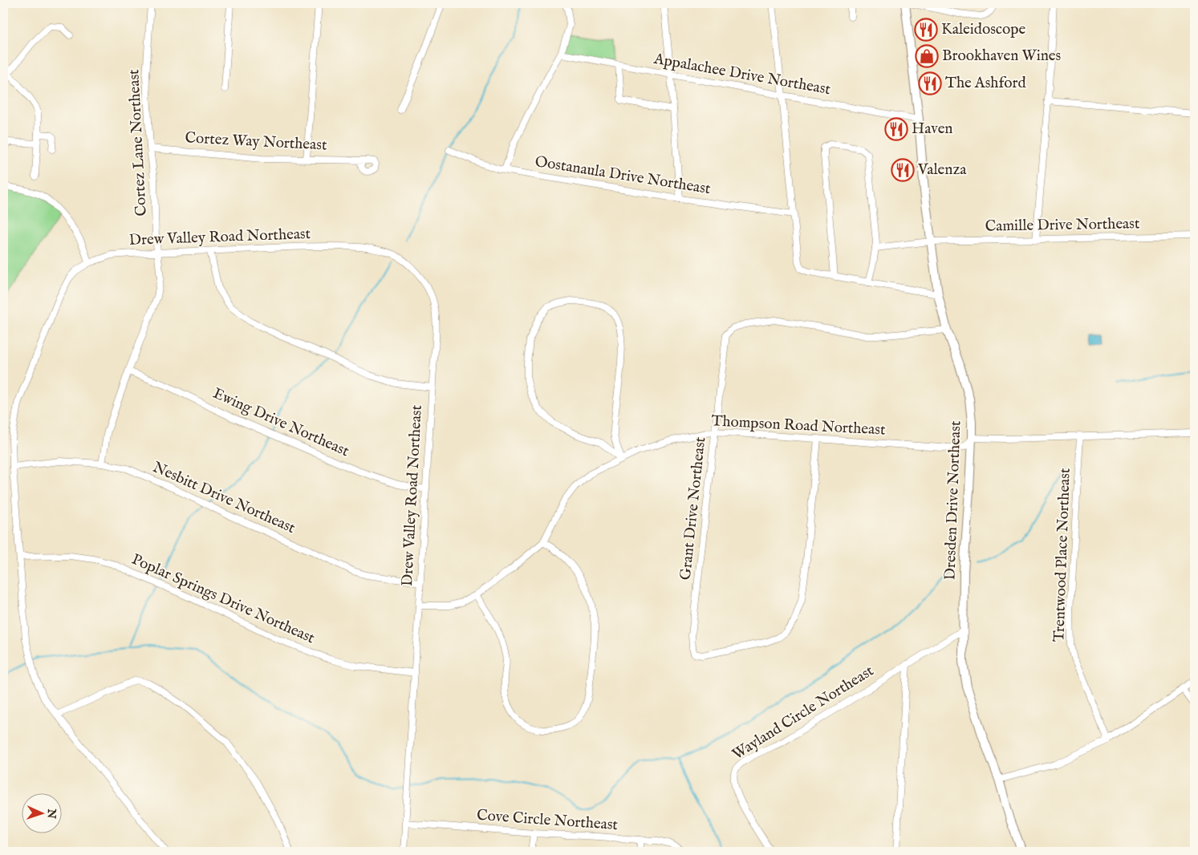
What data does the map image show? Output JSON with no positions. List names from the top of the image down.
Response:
{
  "streets": {
    "street": [
      "Appalachee Drive Northeast",
      "Cortez Way Northeast",
      "Cortez Lane Northeast",
      "Oostanaula Drive Northeast",
      "Camille Drive Northeast",
      "Drew Valley Road Northeast",
      "Ewing Drive Northeast",
      "Thompson Road Northeast",
      "Nesbitt Drive Northeast",
      "Dresden Drive Northeast",
      "Grant Drive Northeast",
      "Trentwood Place Northeast",
      "Poplar Springs Drive Northeast",
      "Wayland Circle Northeast",
      "Cove Circle Northeast"
    ]
  },
  "crossings": [
    ["Appalachee Drive Northeast", "Dresden Drive Northeast"],
    ["Cortez Way Northeast", "Cortez Lane Northeast"],
    ["Cortez Lane Northeast", "Drew Valley Road Northeast"],
    ["Cortez Lane Northeast", "Ewing Drive Northeast"],
    ["Cortez Lane Northeast", "Nesbitt Drive Northeast"],
    ["Camille Drive Northeast", "Dresden Drive Northeast"],
    ["Drew Valley Road Northeast", "Ewing Drive Northeast"],
    ["Drew Valley Road Northeast", "Thompson Road Northeast"],
    ["Drew Valley Road Northeast", "Nesbitt Drive Northeast"],
    ["Drew Valley Road Northeast", "Poplar Springs Drive Northeast"],
    ["Drew Valley Road Northeast", "Cove Circle Northeast"],
    ["Thompson Road Northeast", "Dresden Drive Northeast"],
    ["Thompson Road Northeast", "Grant Drive Northeast"],
    ["Dresden Drive Northeast", "Grant Drive Northeast"],
    ["Dresden Drive Northeast", "Wayland Circle Northeast"]
  ],
  "places": {
    "restaurant": [
      "Kaleidoscope",
      "The Ashford",
      "Haven",
      "Valenza"
    ],
    "shop": ["Brookhaven Wines"]
  },
  "north": "right"
}
